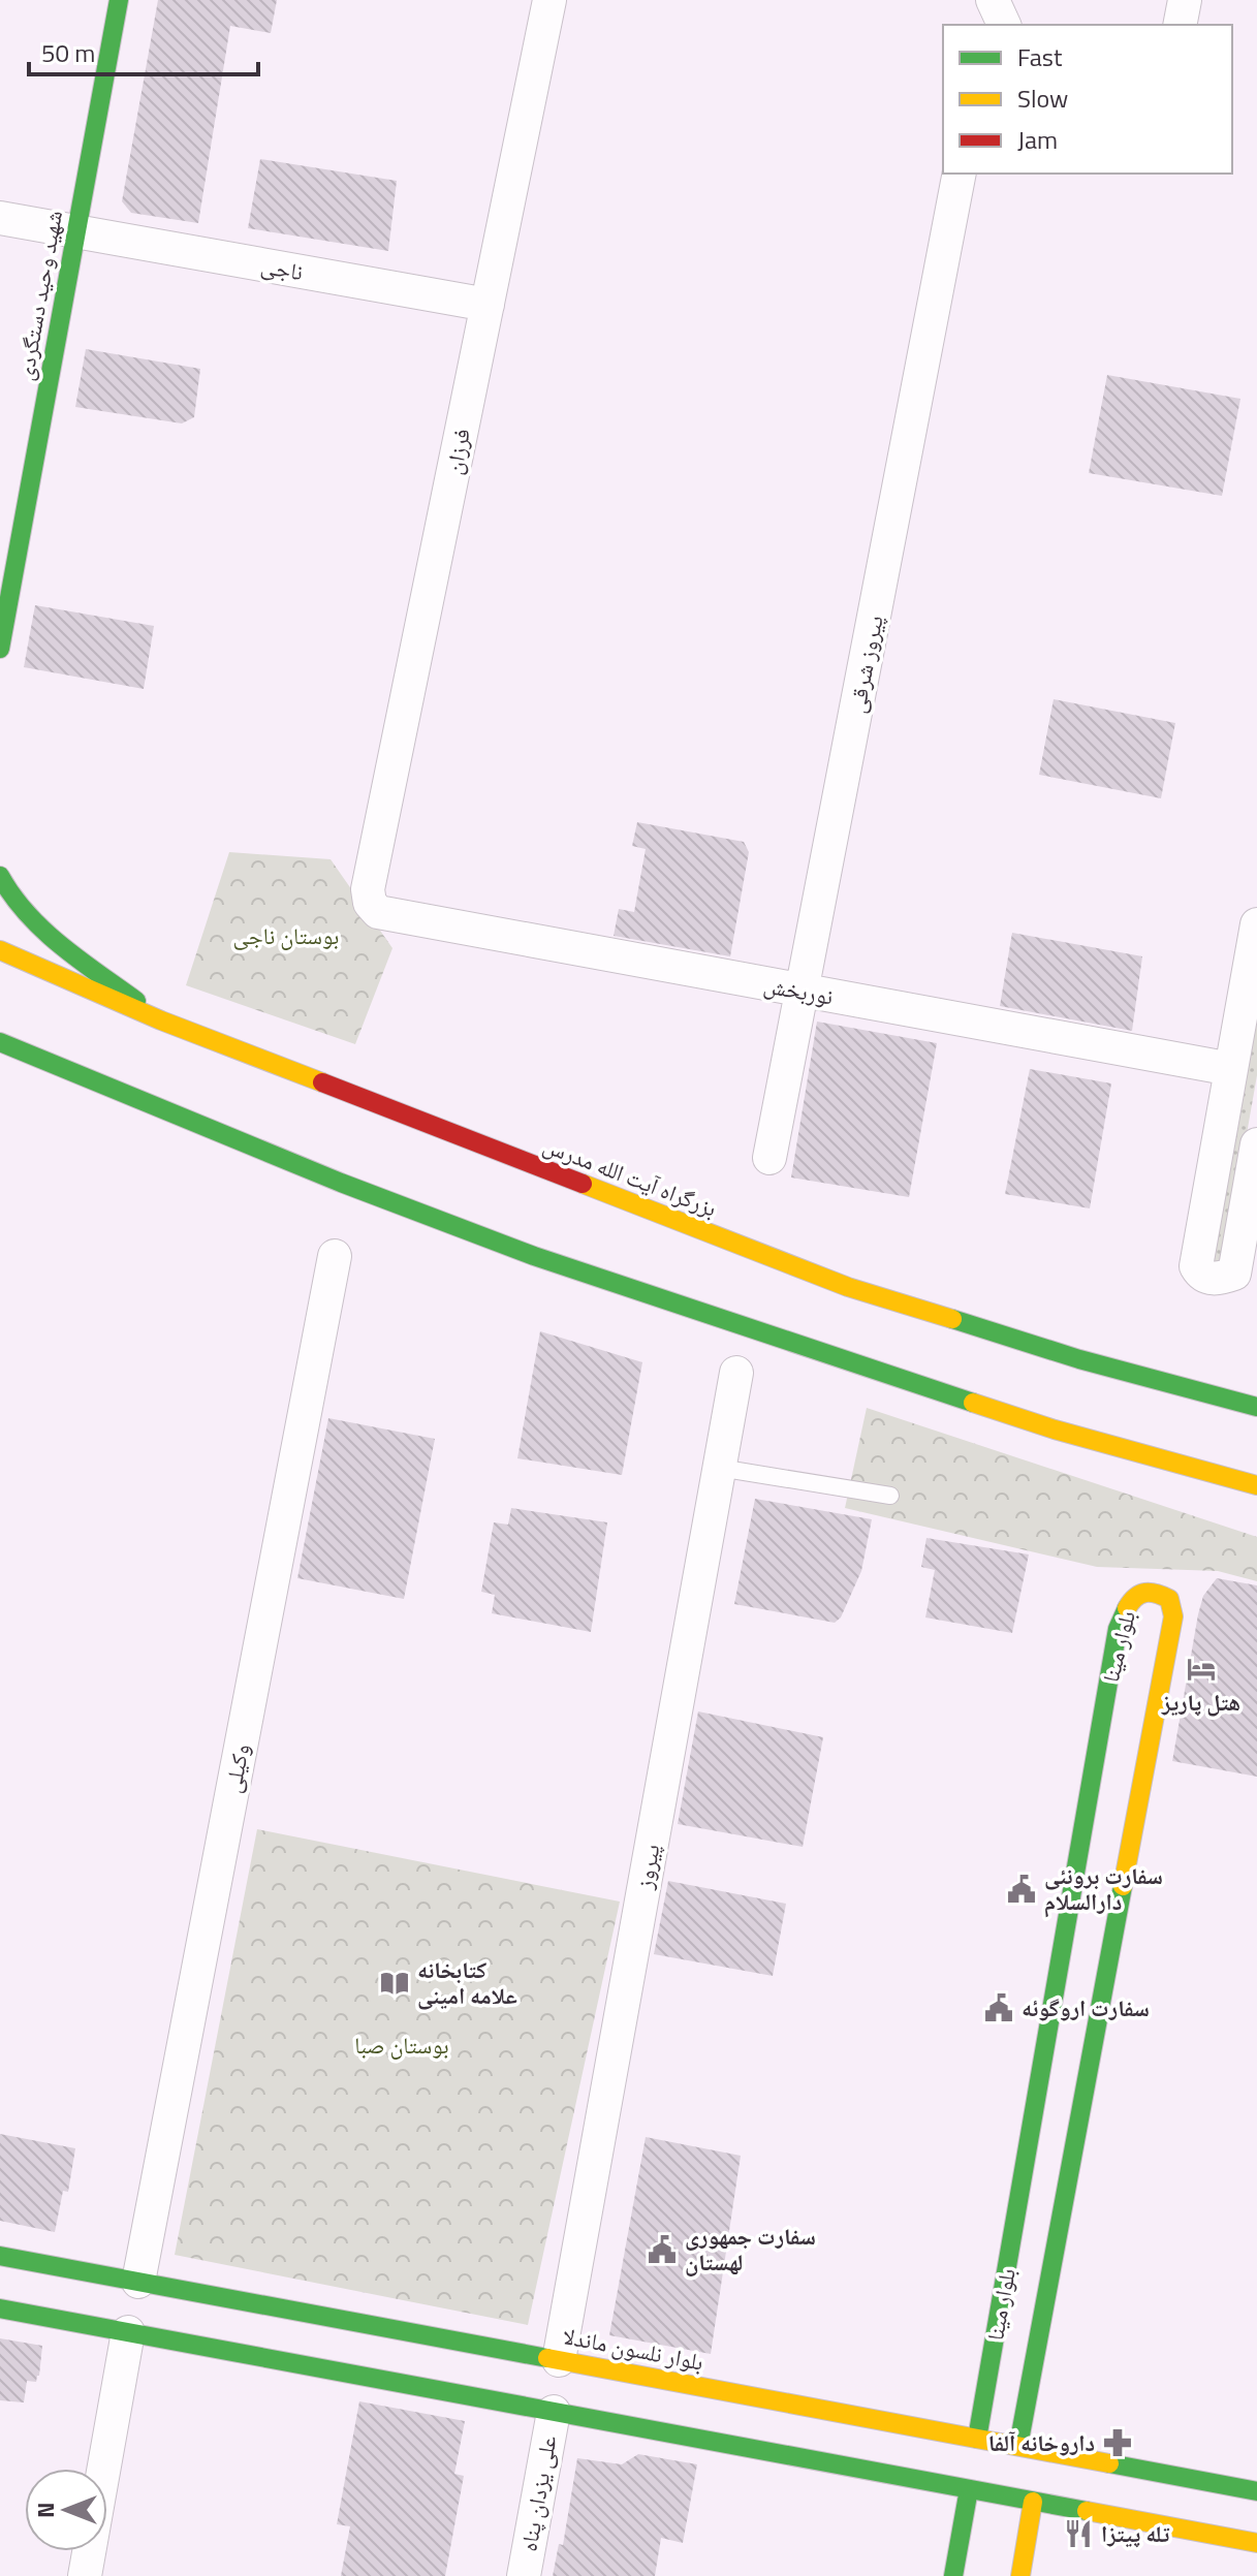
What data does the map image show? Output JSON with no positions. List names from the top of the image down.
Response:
{
  "streets": {
    "main road": [
      "شهید وحید دستگردی",
      "بزرگراه آیت الله مدرس",
      "بلوار مینا",
      "بلوار نلسون ماندلا"
    ],
    "street": [
      "ناجی",
      "فرزان",
      "پیروز شرقی",
      "نوربخش",
      "وكيلی",
      "پیروز",
      "علی یزدان پناه"
    ]
  },
  "crossings": [
    ["ناجی", "شهید وحید دستگردی"],
    ["ناجی", "فرزان"],
    ["فرزان", "نوربخش"],
    ["پیروز شرقی", "نوربخش"],
    ["بلوار مینا", "بلوار نلسون ماندلا"],
    ["وكيلی", "بلوار نلسون ماندلا"],
    ["پیروز", "بلوار نلسون ماندلا"]
  ],
  "parks": ["بوستان ناجی", "بوستان صبا"],
  "places": {
    "hotel": ["هتل پاریز"],
    "public building": ["سفارت برونئی دارالسلام", "سفارت اروگوئه", "سفارت جمهوری لهستان"],
    "library": ["کتابخانه علامه امینی"],
    "pharmacy": ["داروخانه آلفا"],
    "restaurant": ["تله پیتزا"]
  },
  "legend": ["Fast", "Slow", "Jam"],
  "scale_bar": "50 m",
  "north": "left"
}
